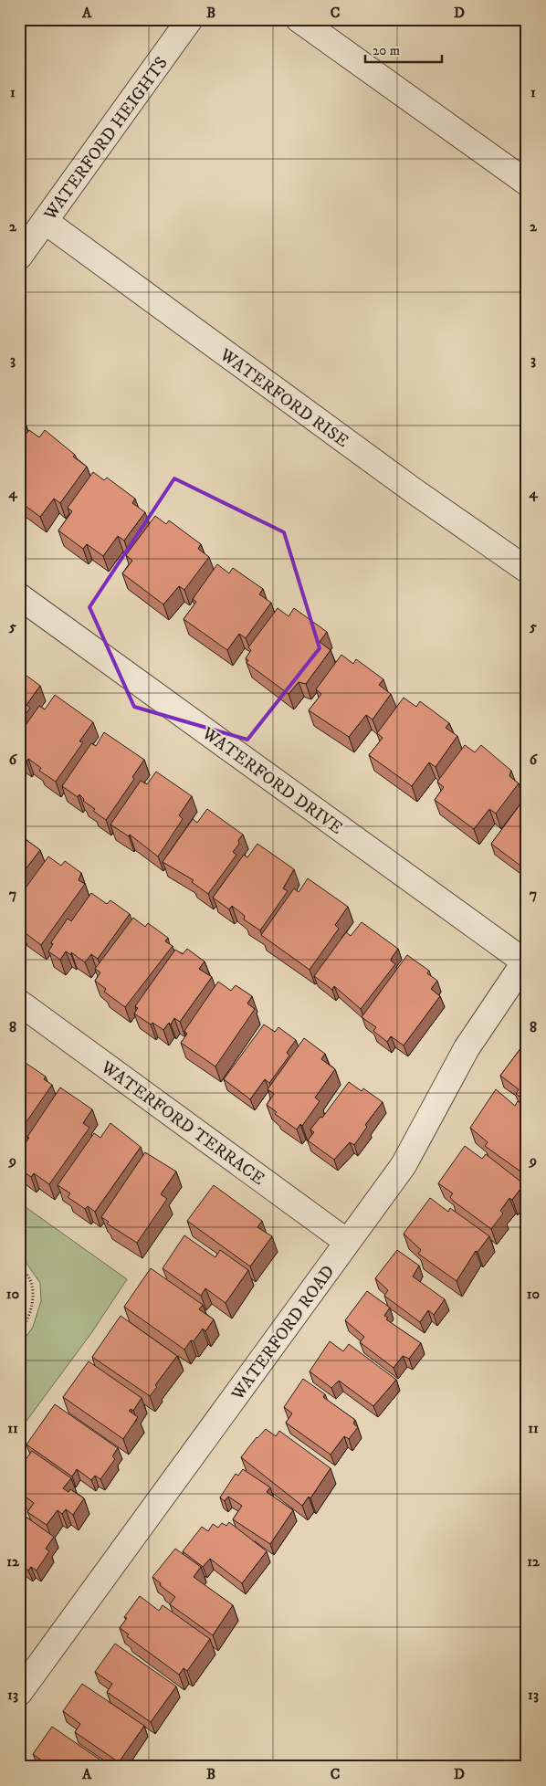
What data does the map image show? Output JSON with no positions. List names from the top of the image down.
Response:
{
  "streets": {
    "street": [
      "WATERFORD HEIGHTS",
      "WATERFORD RISE",
      "WATERFORD DRIVE",
      "WATERFORD TERRACE",
      "WATERFORD ROAD"
    ]
  },
  "crossings": [
    ["WATERFORD HEIGHTS", "WATERFORD RISE"],
    ["WATERFORD DRIVE", "WATERFORD ROAD"],
    ["WATERFORD TERRACE", "WATERFORD ROAD"]
  ],
  "scale_bar": "20 m",
  "grid": {
    "columns": [
      "A",
      "B",
      "C",
      "D"
    ],
    "rows": [
      "1",
      "2",
      "3",
      "4",
      "5",
      "6",
      "7",
      "8",
      "9",
      "10",
      "11",
      "12",
      "13"
    ]
  }
}
